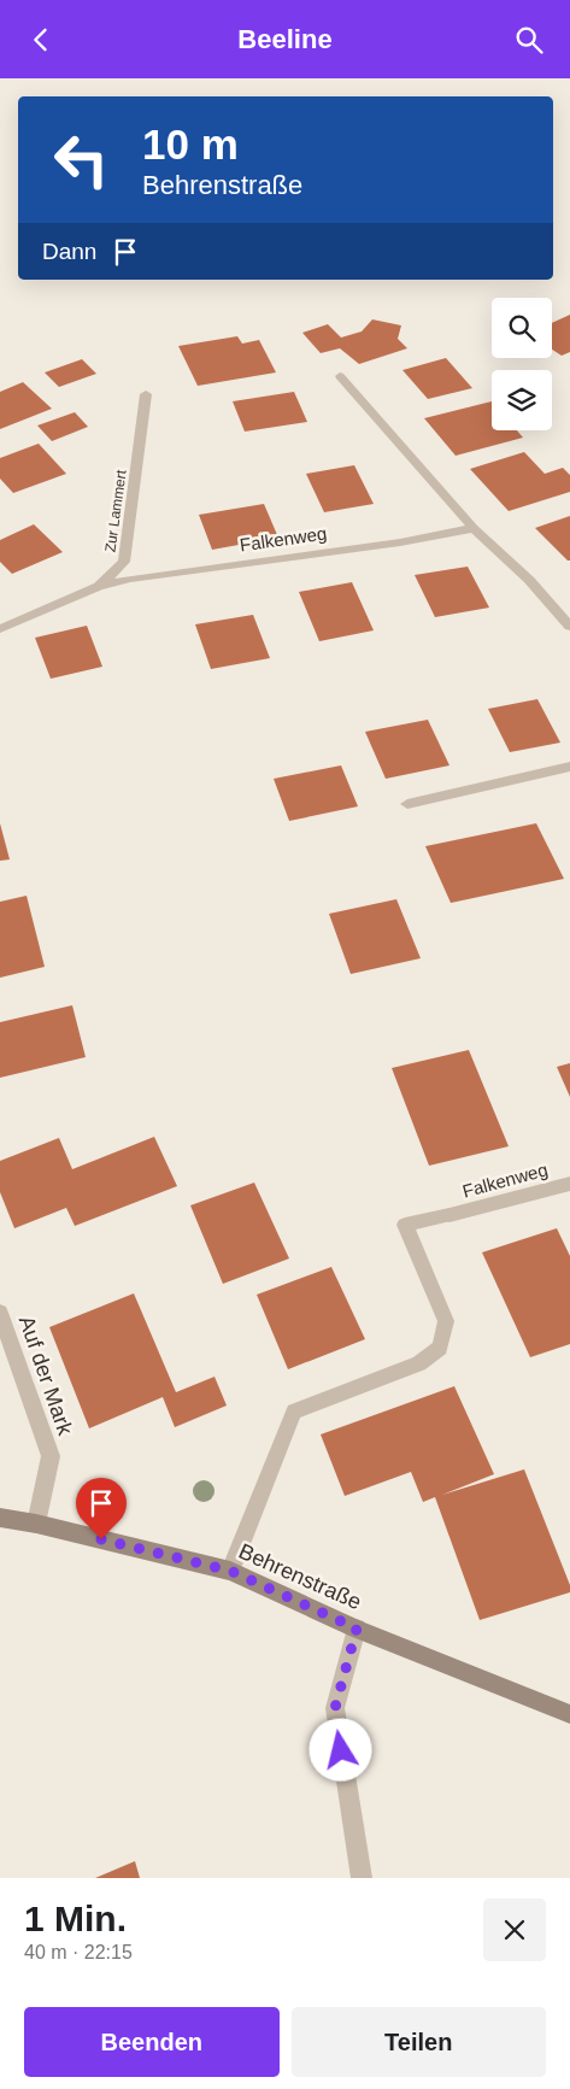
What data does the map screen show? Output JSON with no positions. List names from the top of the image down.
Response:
{
  "streets": {
    "main road": ["Behrenstraße"],
    "street": ["Zur Lammert", "Falkenweg", "Auf der Mark"]
  },
  "crossings": [
    ["Zur Lammert", "Falkenweg"],
    ["Falkenweg", "Behrenstraße"],
    ["Auf der Mark", "Behrenstraße"]
  ],
  "page": {
    "header": "Beeline",
    "turn": ["10 m", "Behrenstraße"],
    "then": "Dann",
    "heading": ["1 Min.", "40 m · 22:15"],
    "buttons": ["Beenden", "Teilen"]
  }
}
